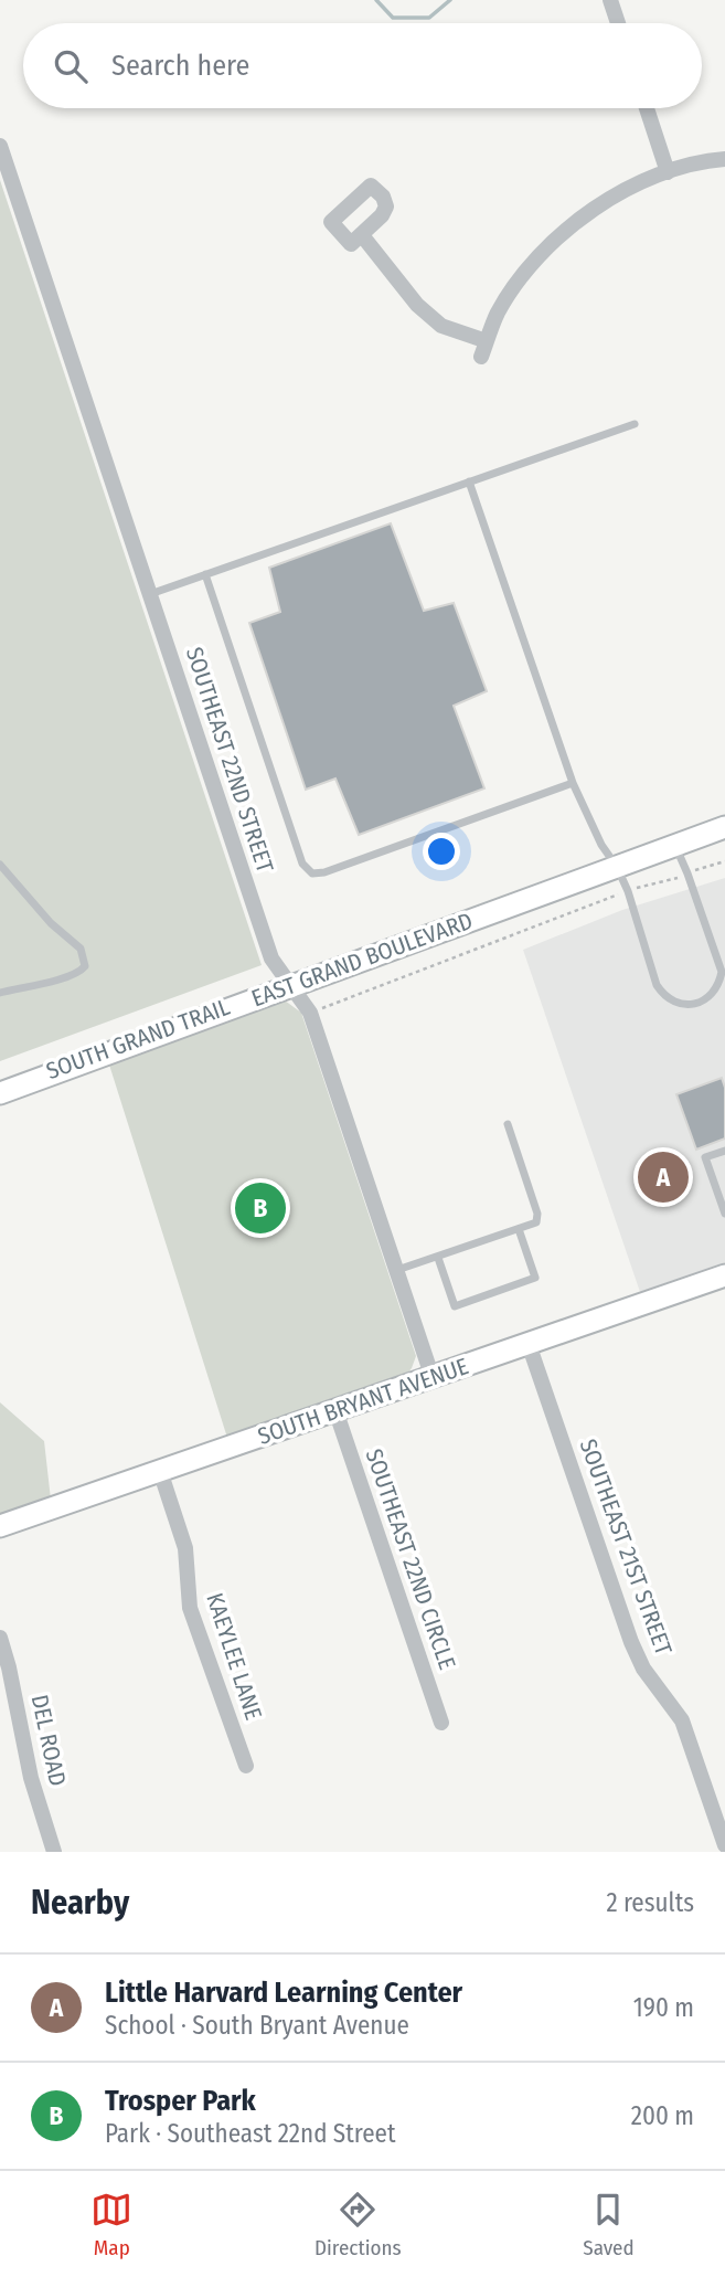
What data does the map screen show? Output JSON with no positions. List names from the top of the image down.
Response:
{
  "streets": {
    "street": [
      "SOUTHEAST 22ND STREET",
      "EAST GRAND BOULEVARD",
      "SOUTH BRYANT AVENUE",
      "SOUTHEAST 21ST STREET",
      "SOUTHEAST 22ND CIRCLE",
      "KAEYLEE LANE",
      "DEL ROAD"
    ]
  },
  "crossings": [
    ["SOUTHEAST 22ND STREET", "EAST GRAND BOULEVARD"],
    ["SOUTHEAST 22ND STREET", "SOUTH BRYANT AVENUE"],
    ["SOUTH BRYANT AVENUE", "SOUTHEAST 21ST STREET"],
    ["SOUTH BRYANT AVENUE", "SOUTHEAST 22ND CIRCLE"],
    ["SOUTH BRYANT AVENUE", "KAEYLEE LANE"]
  ],
  "page": {
    "search": "Search here",
    "pins": ["A", "B"],
    "heading": ["Nearby", "2 results"],
    "list": [
      {
        "mark": "A",
        "name": "Little Harvard Learning Center",
        "note": "School · South Bryant Avenue",
        "value": "190 m"
      },
      {
        "mark": "B",
        "name": "Trosper Park",
        "note": "Park · Southeast 22nd Street",
        "value": "200 m"
      }
    ],
    "nav": ["Map", "Directions", "Saved"]
  }
}
